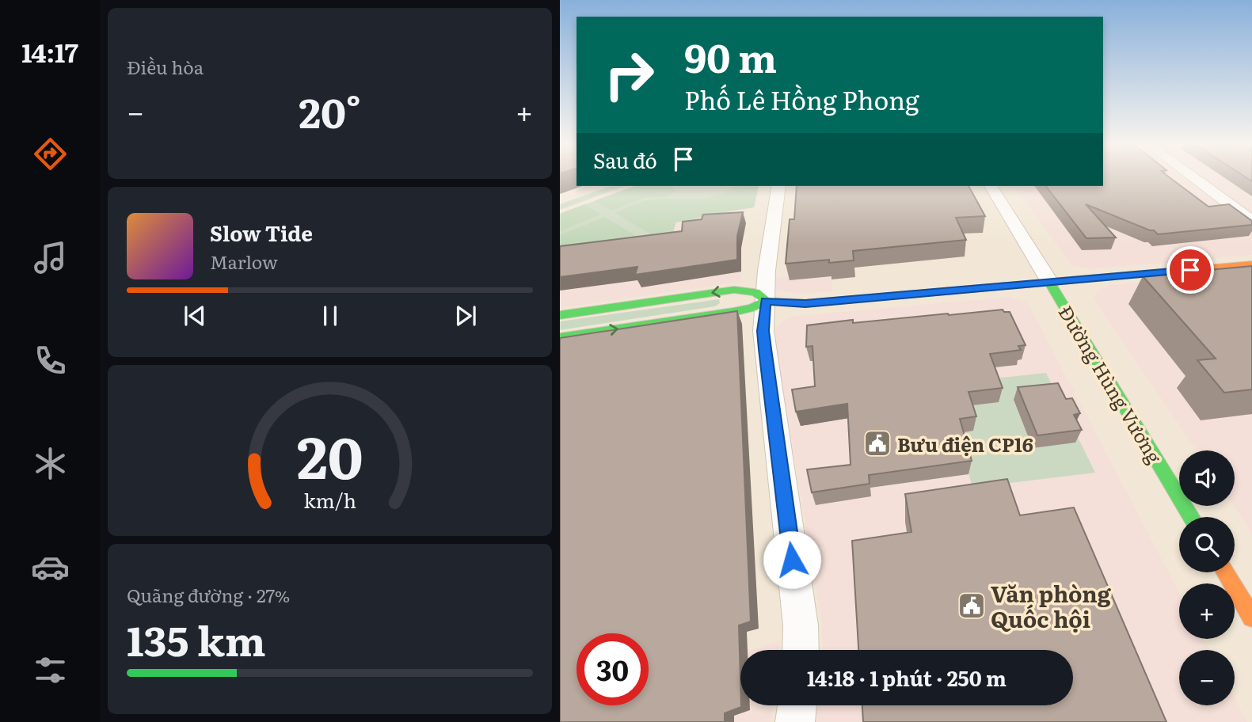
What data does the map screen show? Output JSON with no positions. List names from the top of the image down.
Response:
{
  "streets": {
    "street": ["Đường Hùng Vương"]
  },
  "places": {
    "public building": ["Bưu điện CP16", "Văn phòng Quốc hội"]
  },
  "page": {
    "tabs": "14:17",
    "tile": [
      "Điều hòa",
      ["Quãng đường · 27%", "135 km"]
    ],
    "turn": ["90 m", "Phố Lê Hồng Phong"],
    "heat": ["−", "20°", "+"],
    "then": "Sau đó",
    "song": ["Slow Tide", "Marlow"],
    "map_buttons": ["+", "−"],
    "limit": "30",
    "trip": "14:18 · 1 phút · 250 m",
    "gauge": ["20", "km/h"]
  }
}
